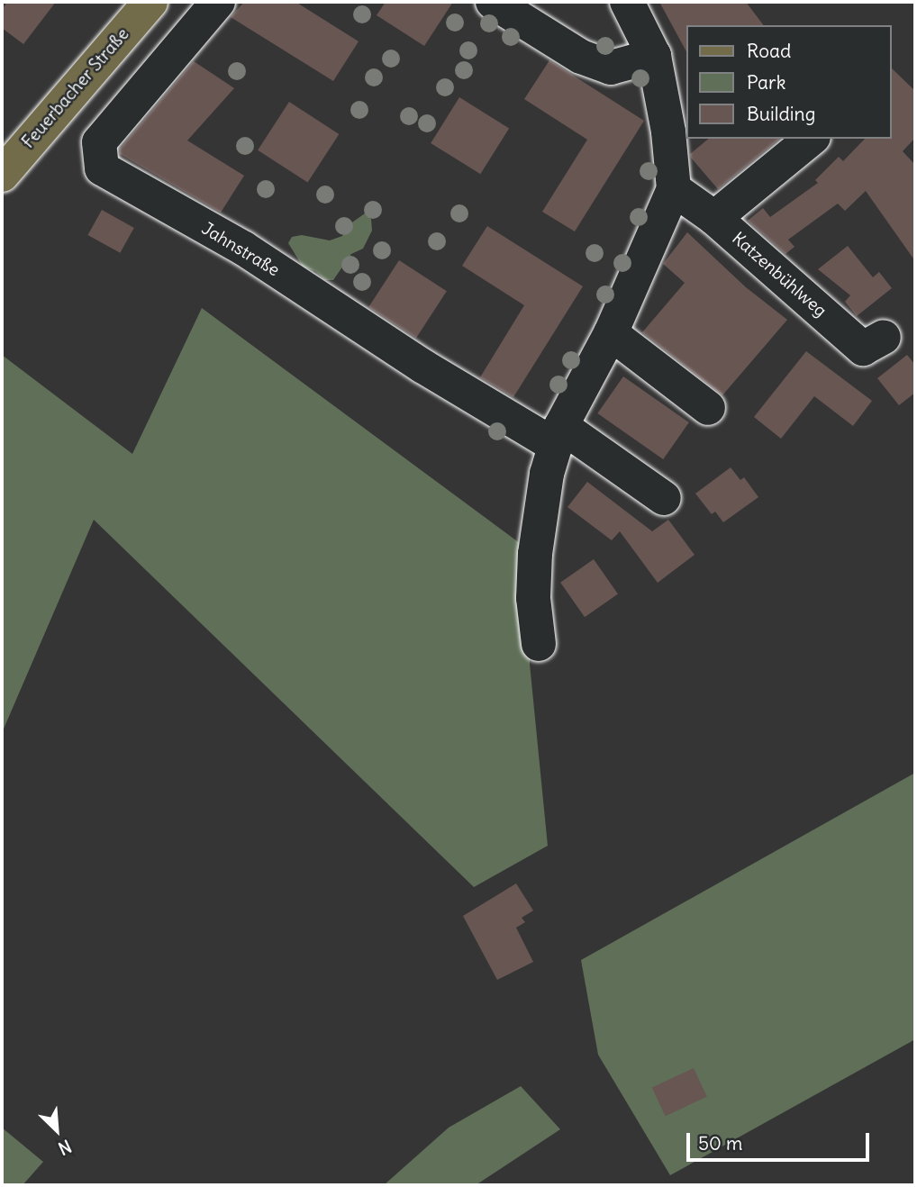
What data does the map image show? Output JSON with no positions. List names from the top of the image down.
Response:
{
  "streets": {
    "main road": ["Feuerbacher Straße"],
    "street": ["Jahnstraße", "Katzenbühlweg"]
  },
  "legend": ["Road", "Park", "Building"],
  "scale_bar": "50 m",
  "north": "bottom right"
}
